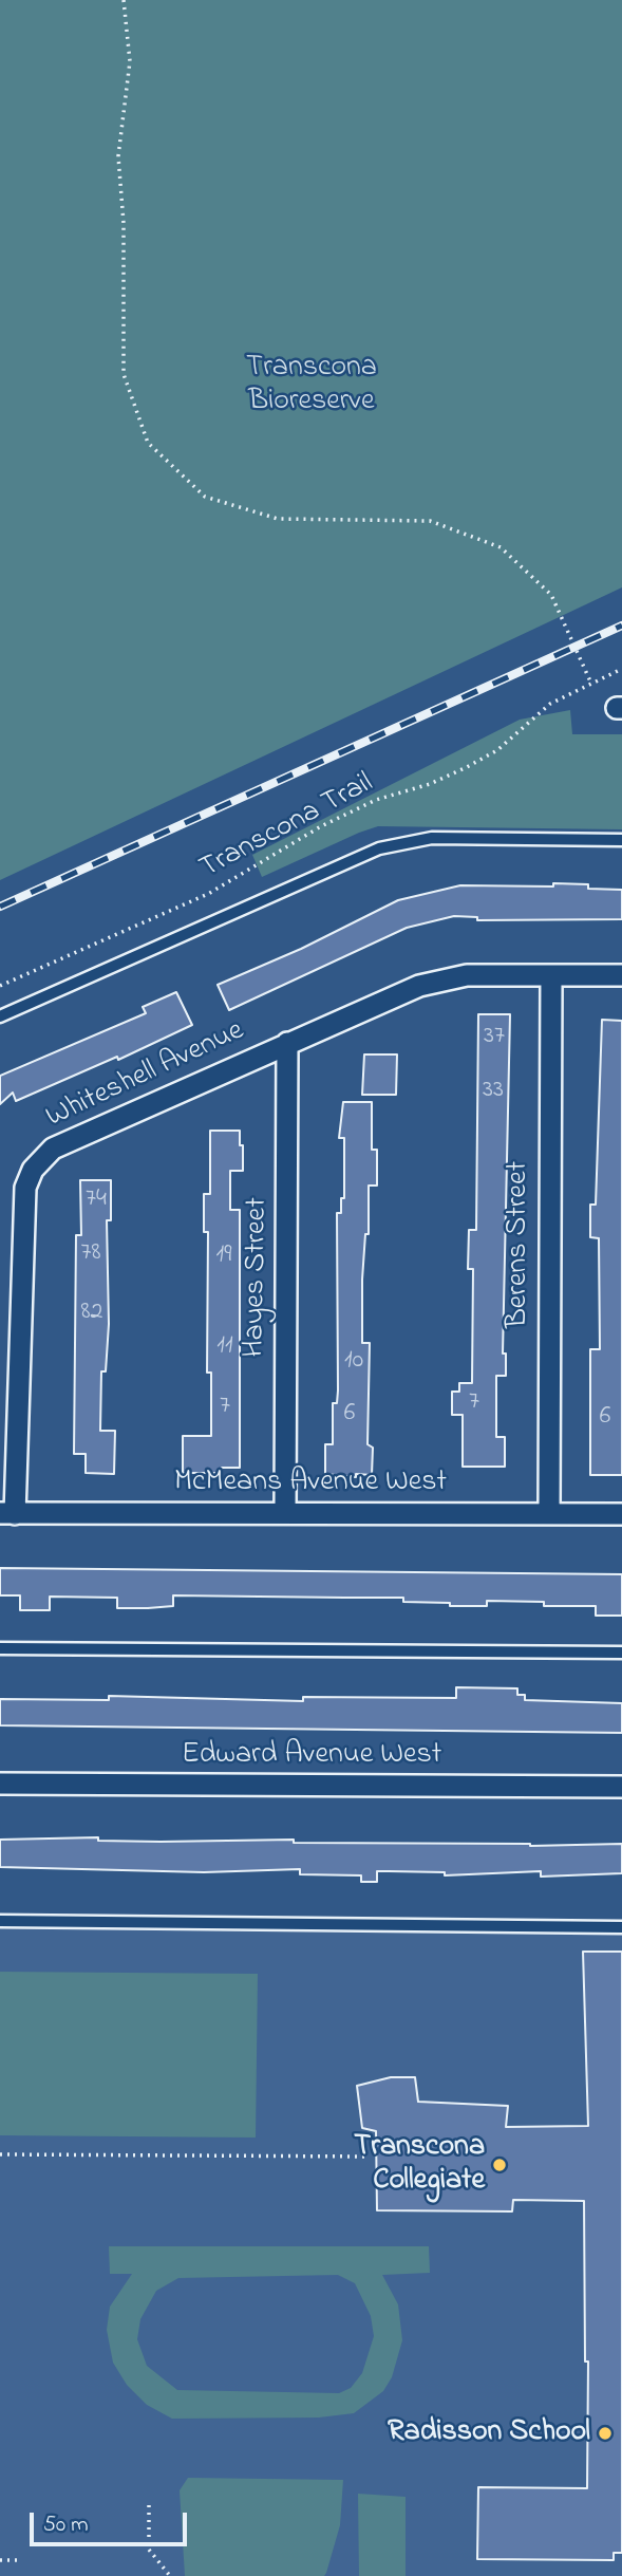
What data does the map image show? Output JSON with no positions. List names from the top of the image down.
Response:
{
  "streets": {
    "street": [
      "Whiteshell Avenue",
      "Berens Street",
      "Hayes Street",
      "McMeans Avenue West",
      "Edward Avenue West"
    ],
    "path": ["Transcona Trail"]
  },
  "crossings": [
    ["Whiteshell Avenue", "Berens Street"],
    ["Whiteshell Avenue", "Hayes Street"],
    ["Whiteshell Avenue", "McMeans Avenue West"],
    ["Berens Street", "McMeans Avenue West"],
    ["Hayes Street", "McMeans Avenue West"]
  ],
  "parks": ["Transcona Bioreserve"],
  "places": ["Transcona Collegiate", "Radisson School"],
  "house_numbers": [
    "37",
    "33",
    "74",
    "78",
    "19",
    "82",
    "11",
    "10",
    "7",
    "7",
    "6",
    "6"
  ],
  "scale_bar": "50 m"
}
